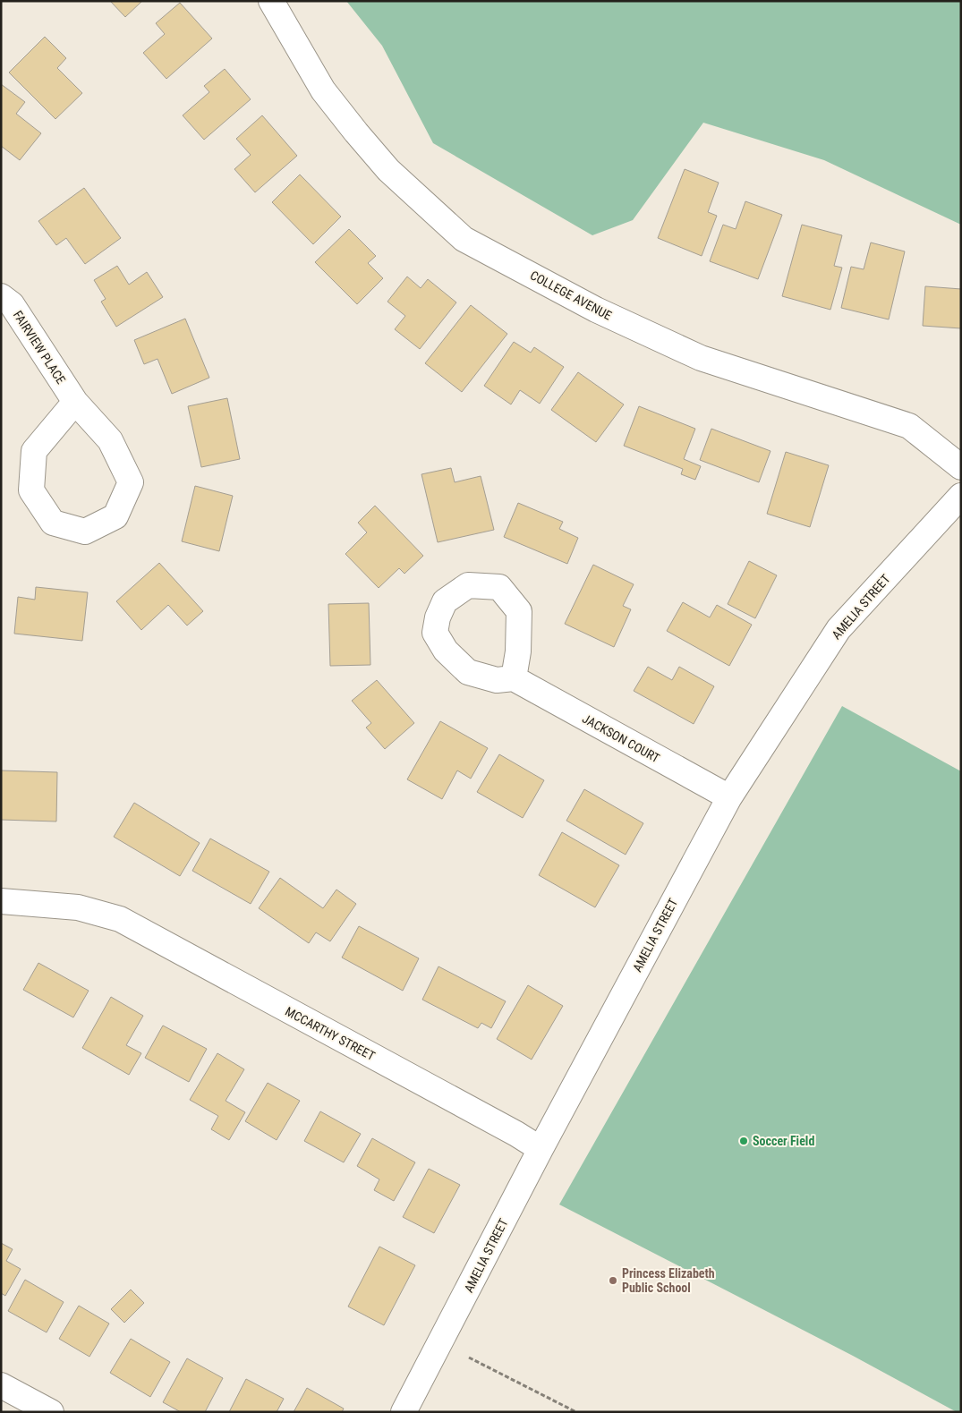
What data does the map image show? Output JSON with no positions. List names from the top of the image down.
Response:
{
  "streets": {
    "street": [
      "COLLEGE AVENUE",
      "FAIRVIEW PLACE",
      "AMELIA STREET",
      "JACKSON COURT",
      "MCCARTHY STREET"
    ]
  },
  "crossings": [
    ["AMELIA STREET", "JACKSON COURT"],
    ["AMELIA STREET", "MCCARTHY STREET"]
  ],
  "places": ["Soccer Field", "Princess Elizabeth Public School"]
}
